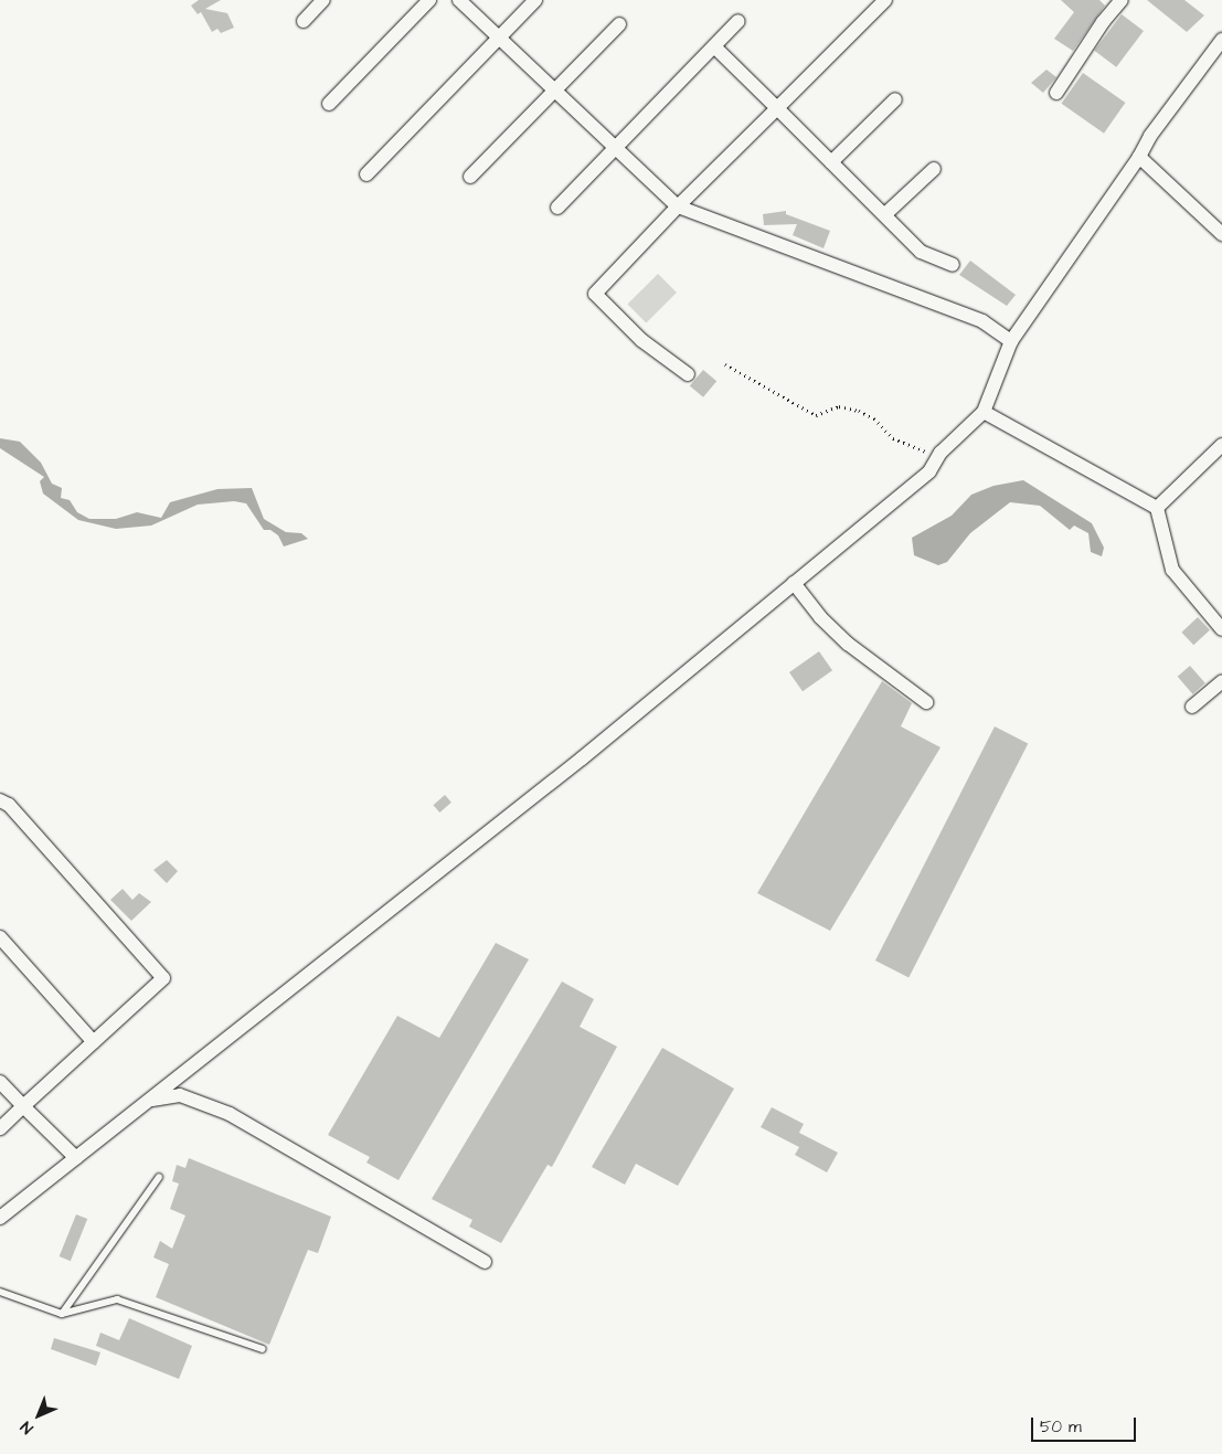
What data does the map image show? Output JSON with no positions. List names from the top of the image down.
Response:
{
  "scale_bar": "50 m",
  "north": "bottom left"
}
